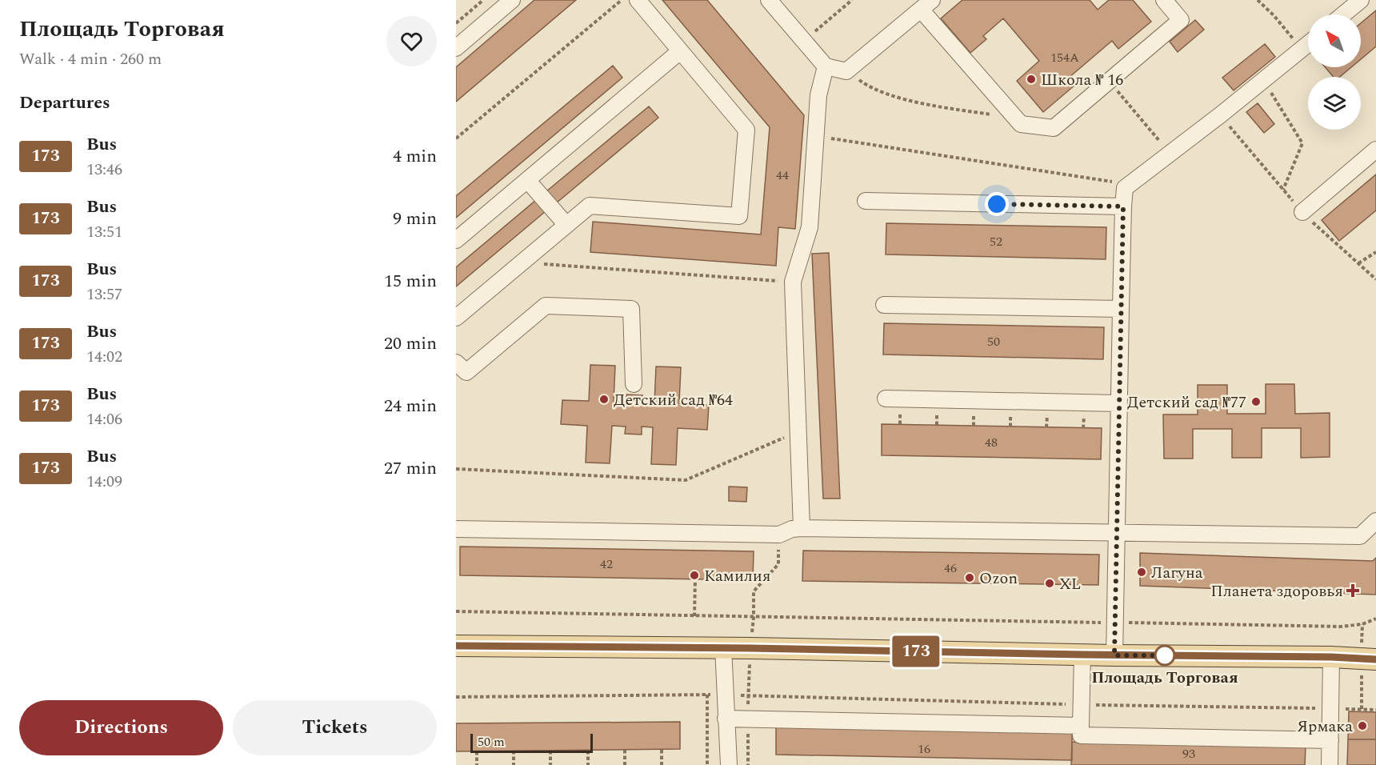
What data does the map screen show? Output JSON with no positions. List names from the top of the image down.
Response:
{
  "places": {
    "other": [
      "Школа № 16",
      "Детский сад №64",
      "Детский сад №77",
      "Лагуна",
      "Камилия",
      "Ozon",
      "XL",
      "Площадь Торговая",
      "Ярмака"
    ],
    "health": ["Планета здоровья"]
  },
  "lines": ["bus line 173"],
  "house_numbers": [
    "154А",
    "44",
    "52",
    "50",
    "48",
    "42",
    "46",
    "16",
    "93"
  ],
  "scale_bar": "50 m",
  "north": "top left",
  "page": {
    "heading": [
      ["Площадь Торговая", "Walk · 4 min · 260 m"],
      "Departures"
    ],
    "on_map": "173",
    "list": [
      {
        "mark": "173",
        "name": "Bus",
        "note": "13:46",
        "value": "4 min"
      },
      {
        "mark": "173",
        "name": "Bus",
        "note": "13:51",
        "value": "9 min"
      },
      {
        "mark": "173",
        "name": "Bus",
        "note": "13:57",
        "value": "15 min"
      },
      {
        "mark": "173",
        "name": "Bus",
        "note": "14:02",
        "value": "20 min"
      },
      {
        "mark": "173",
        "name": "Bus",
        "note": "14:06",
        "value": "24 min"
      },
      {
        "mark": "173",
        "name": "Bus",
        "note": "14:09",
        "value": "27 min"
      }
    ],
    "buttons": ["Directions", "Tickets"],
    "scale": "50 m"
  }
}
